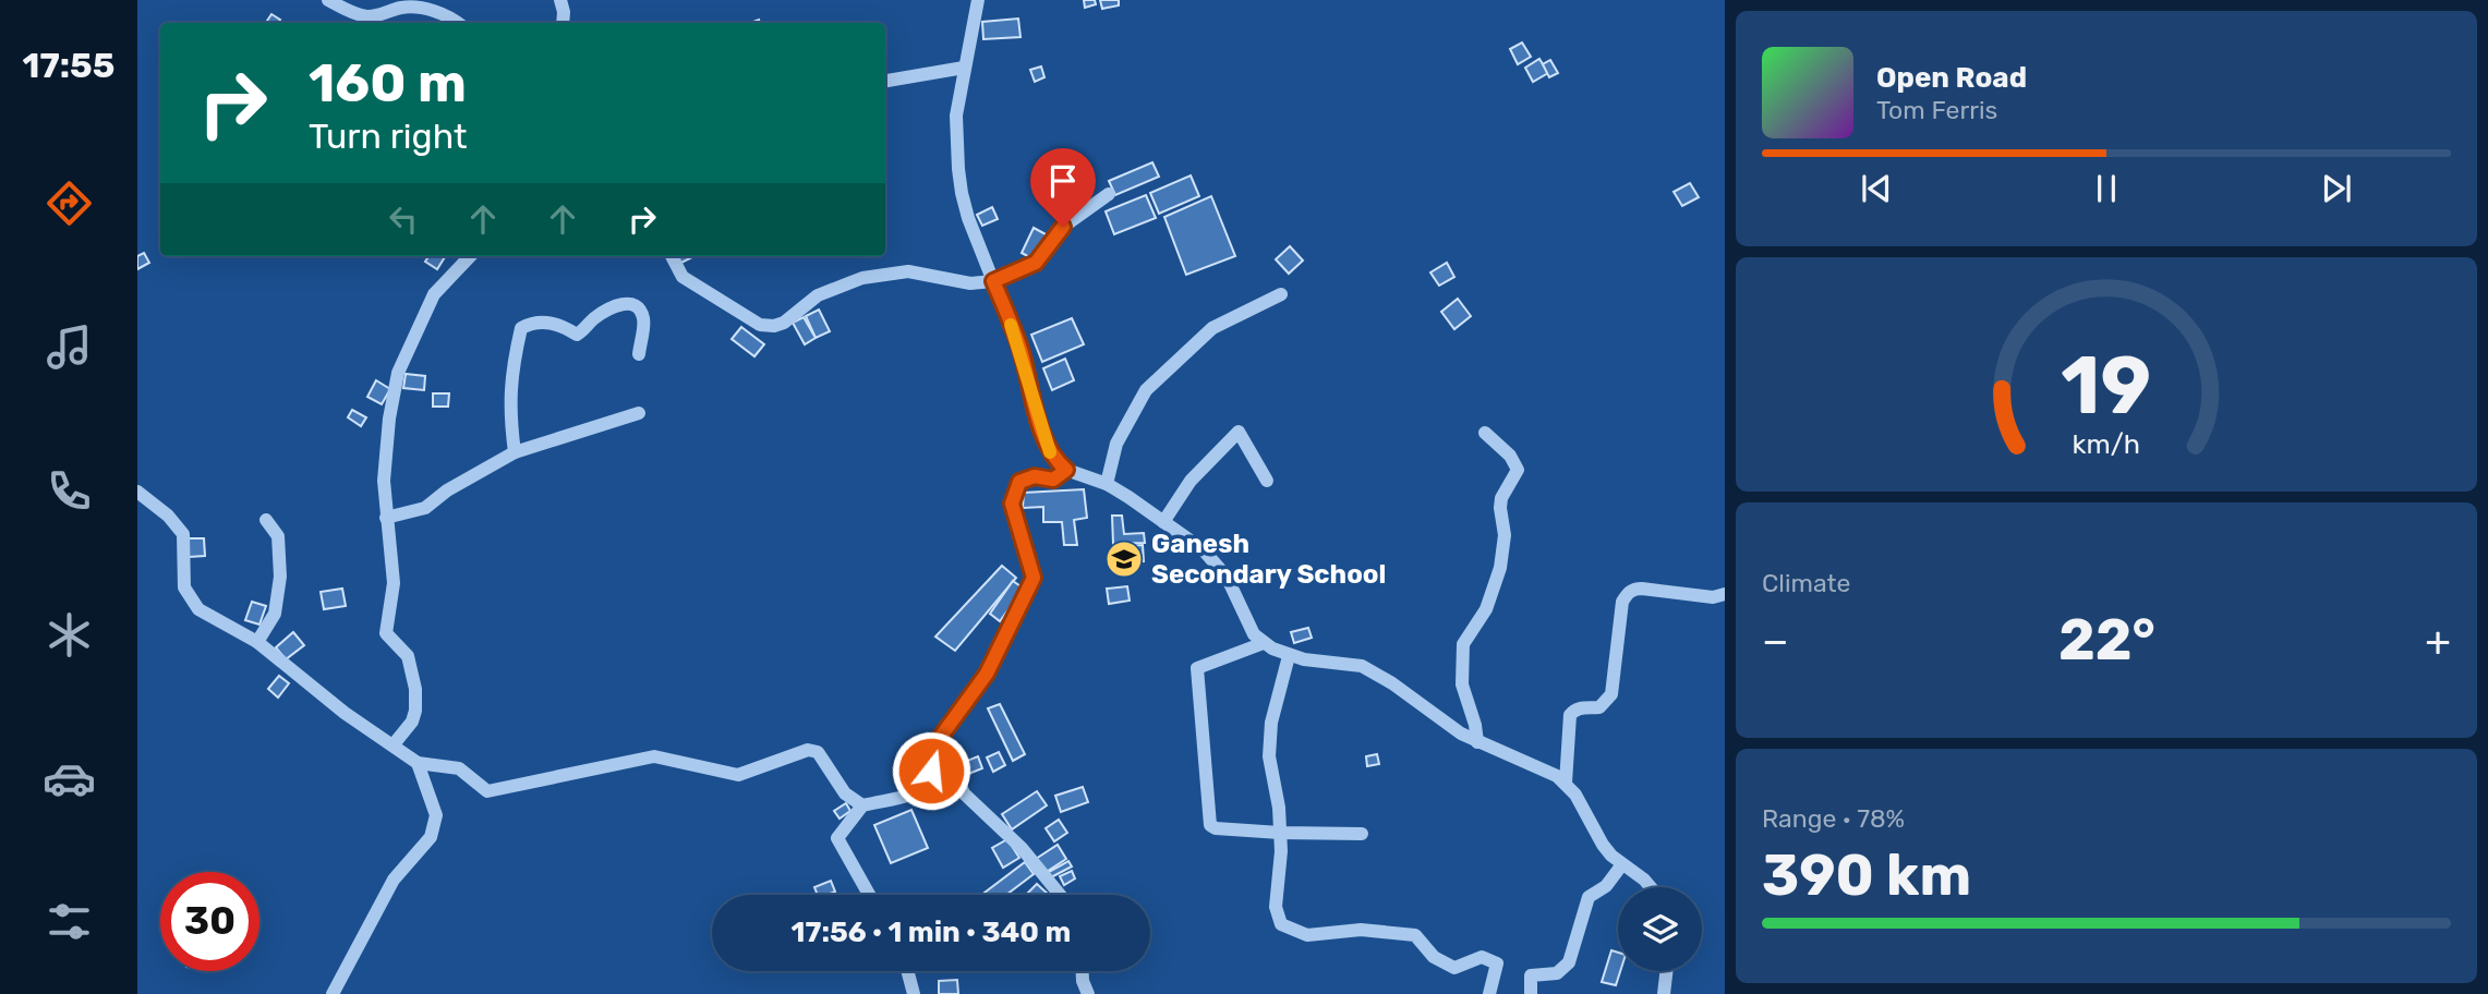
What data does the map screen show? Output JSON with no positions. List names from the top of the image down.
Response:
{
  "places": {
    "school or university": ["Ganesh Secondary School"]
  },
  "page": {
    "tabs": "17:55",
    "turn": ["160 m", "Turn right"],
    "song": ["Open Road", "Tom Ferris"],
    "tile": [
      "Climate",
      ["Range · 78%", "390 km"]
    ],
    "heat": ["−", "22°", "+"],
    "limit": "30",
    "trip": "17:56 · 1 min · 340 m",
    "gauge": ["19", "km/h"]
  }
}
